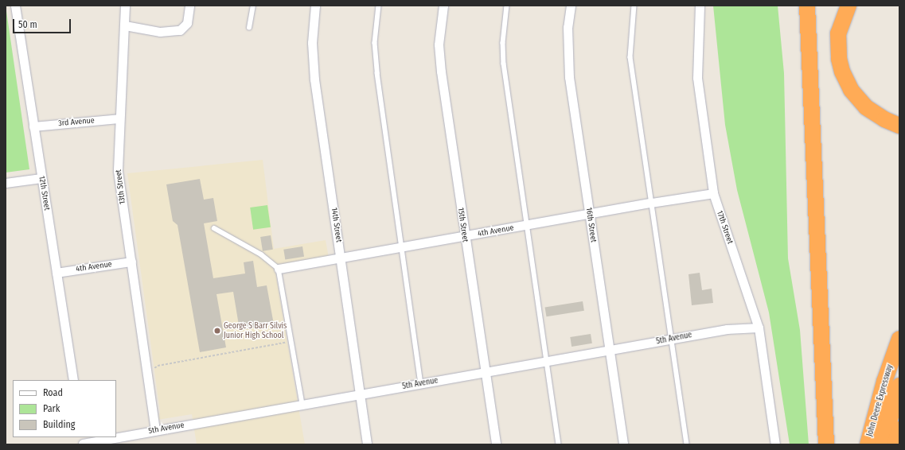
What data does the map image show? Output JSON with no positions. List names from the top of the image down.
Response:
{
  "streets": {
    "highway": ["John Deere Expressway"],
    "street": [
      "3rd Avenue",
      "13th Street",
      "12th Street",
      "14th Street",
      "15th Street",
      "16th Street",
      "17th Street",
      "4th Avenue",
      "5th Avenue"
    ]
  },
  "crossings": [
    ["3rd Avenue", "13th Street"],
    ["3rd Avenue", "12th Street"],
    ["13th Street", "4th Avenue"],
    ["13th Street", "5th Avenue"],
    ["12th Street", "4th Avenue"],
    ["14th Street", "4th Avenue"],
    ["14th Street", "5th Avenue"],
    ["15th Street", "4th Avenue"],
    ["15th Street", "5th Avenue"],
    ["16th Street", "4th Avenue"],
    ["16th Street", "5th Avenue"],
    ["17th Street", "4th Avenue"],
    ["17th Street", "5th Avenue"]
  ],
  "places": ["George S Barr Silvis Junior High School"],
  "legend": ["Road", "Park", "Building"],
  "scale_bar": "50 m"
}
